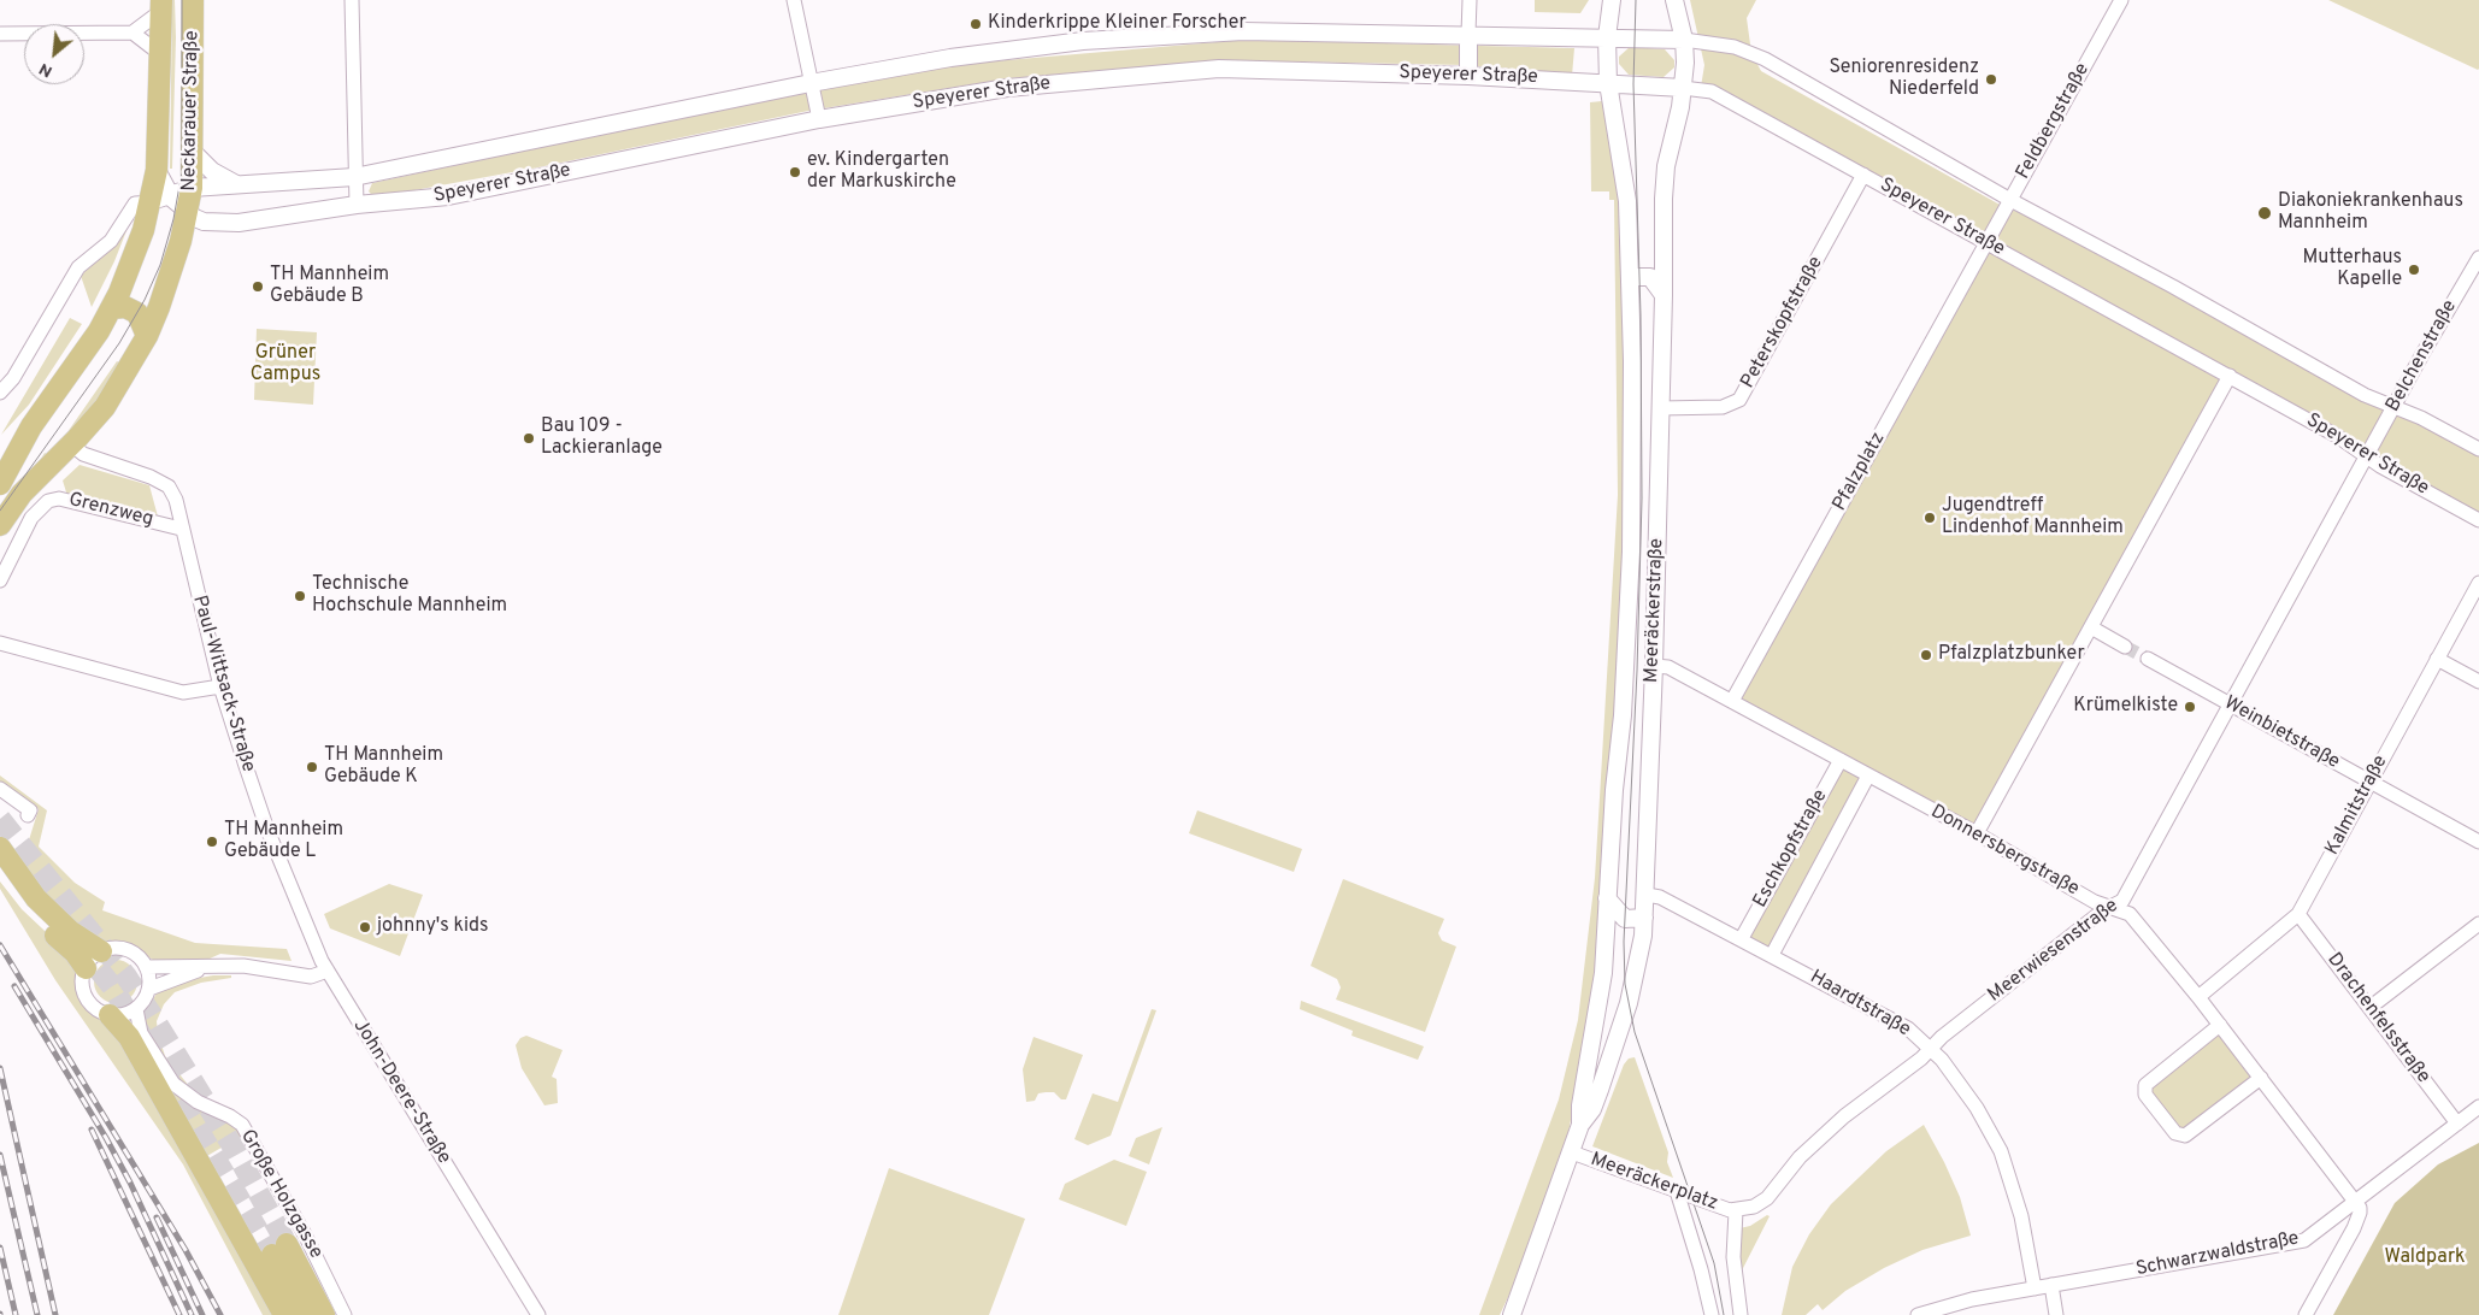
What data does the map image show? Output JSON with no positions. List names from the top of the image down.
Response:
{
  "streets": {
    "main road": ["Neckarauer Straße"],
    "street": [
      "Speyerer Straße",
      "Feldbergstraße",
      "Peterskopfstraße",
      "Belchenstraße",
      "Pfalzplatz",
      "Grenzweg",
      "Meeräckerstraße",
      "Paul-Wittsack-Straße",
      "Weinbietstraße",
      "Kalmitstraße",
      "Eschkopfstraße",
      "Donnersbergstraße",
      "Meerwiesenstraße",
      "Haardtstraße",
      "Drachenfelsstraße",
      "John-Deere-Straße",
      "Meeräckerplatz",
      "Große Holzgasse",
      "Schwarzwaldstraße"
    ]
  },
  "crossings": [
    ["Speyerer Straße", "Neckarauer Straße"],
    ["Speyerer Straße", "Feldbergstraße"],
    ["Speyerer Straße", "Peterskopfstraße"],
    ["Speyerer Straße", "Belchenstraße"],
    ["Speyerer Straße", "Pfalzplatz"],
    ["Speyerer Straße", "Meeräckerstraße"],
    ["Speyerer Straße", "Meerwiesenstraße"],
    ["Feldbergstraße", "Pfalzplatz"],
    ["Peterskopfstraße", "Meeräckerstraße"],
    ["Belchenstraße", "Meerwiesenstraße"],
    ["Pfalzplatz", "Donnersbergstraße"],
    ["Grenzweg", "Paul-Wittsack-Straße"],
    ["Meeräckerstraße", "Donnersbergstraße"],
    ["Meeräckerstraße", "Haardtstraße"],
    ["Meeräckerstraße", "Meeräckerplatz"],
    ["Paul-Wittsack-Straße", "John-Deere-Straße"],
    ["Weinbietstraße", "Kalmitstraße"],
    ["Weinbietstraße", "Meerwiesenstraße"],
    ["Kalmitstraße", "Donnersbergstraße"],
    ["Kalmitstraße", "Drachenfelsstraße"],
    ["Eschkopfstraße", "Donnersbergstraße"],
    ["Eschkopfstraße", "Haardtstraße"],
    ["Donnersbergstraße", "Meerwiesenstraße"],
    ["Donnersbergstraße", "Schwarzwaldstraße"],
    ["Meerwiesenstraße", "Haardtstraße"],
    ["Meerwiesenstraße", "Meeräckerplatz"],
    ["Haardtstraße", "Schwarzwaldstraße"],
    ["Drachenfelsstraße", "Schwarzwaldstraße"]
  ],
  "parks": ["Grüner Campus", "Waldpark"],
  "places": [
    "Kinderkrippe Kleiner Forscher",
    "Seniorenresidenz Niederfeld",
    "ev. Kindergarten der Markuskirche",
    "Diakoniekrankenhaus Mannheim",
    "Mutterhaus Kapelle",
    "TH Mannheim Gebäude B",
    "Bau 109 - Lackieranlage",
    "Jugendtreff Lindenhof Mannheim",
    "Technische Hochschule Mannheim",
    "Pfalzplatzbunker",
    "Krümelkiste",
    "TH Mannheim Gebäude K",
    "TH Mannheim Gebäude L",
    "johnny's kids"
  ],
  "north": "bottom left"
}
